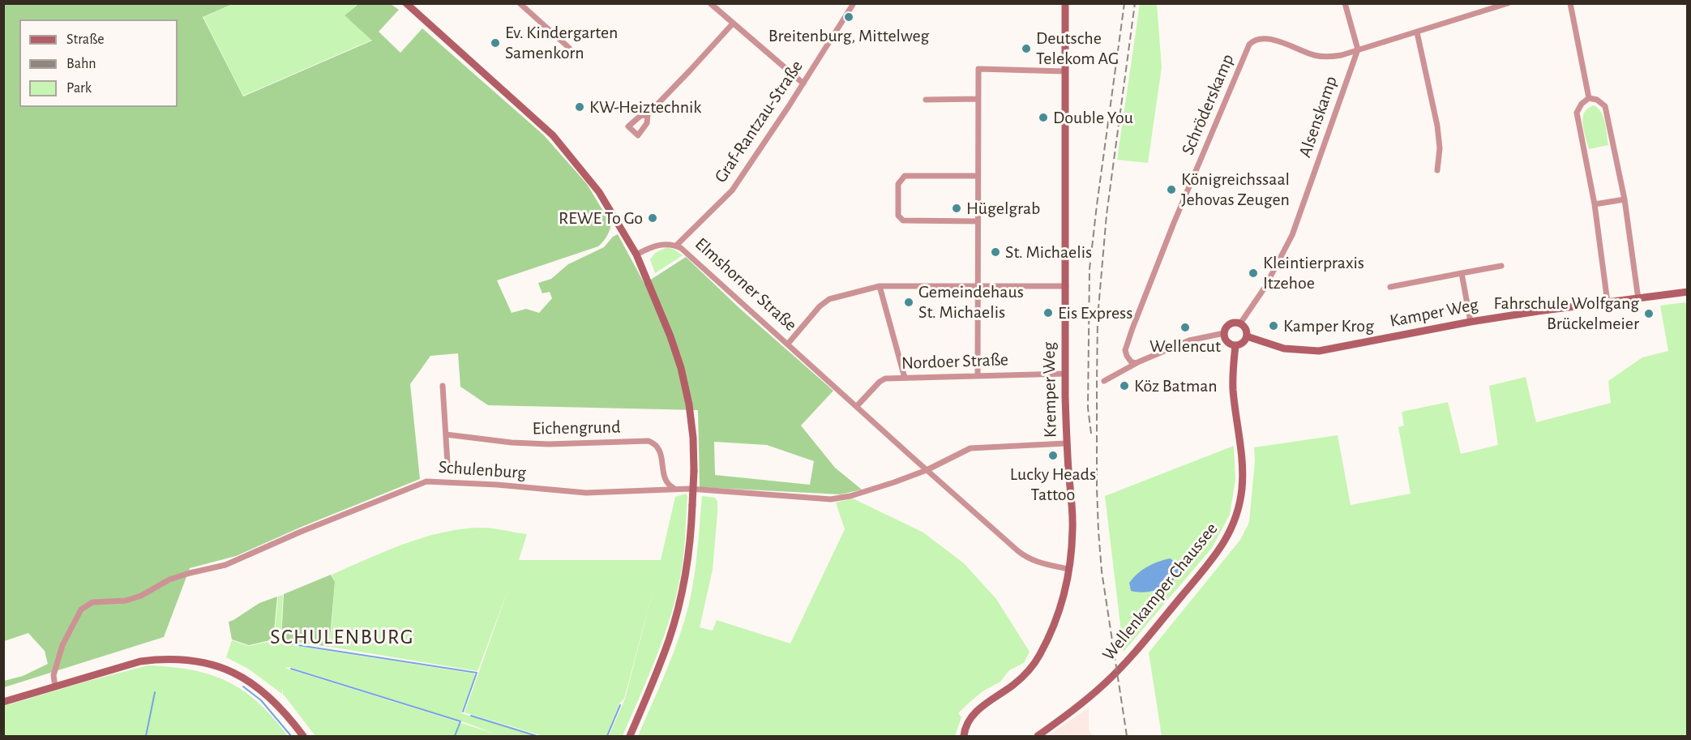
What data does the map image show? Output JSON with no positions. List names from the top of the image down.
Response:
{
  "streets": {
    "main road": ["Kamper Weg", "Kremper Weg", "Wellenkamper Chaussee"],
    "street": [
      "Schröderskamp",
      "Alsenskamp",
      "Graf-Rantzau-Straße",
      "Elmshorner Straße",
      "Nordoer Straße",
      "Eichengrund",
      "Schulenburg"
    ]
  },
  "crossings": [
    ["Schröderskamp", "Alsenskamp"],
    ["Alsenskamp", "Kamper Weg"],
    ["Alsenskamp", "Wellenkamper Chaussee"],
    ["Graf-Rantzau-Straße", "Elmshorner Straße"],
    ["Elmshorner Straße", "Nordoer Straße"],
    ["Elmshorner Straße", "Kremper Weg"],
    ["Elmshorner Straße", "Schulenburg"],
    ["Kamper Weg", "Wellenkamper Chaussee"],
    ["Nordoer Straße", "Kremper Weg"],
    ["Kremper Weg", "Schulenburg"],
    ["Eichengrund", "Schulenburg"]
  ],
  "districts": ["SCHULENBURG"],
  "places": [
    "Breitenburg, Mittelweg",
    "Ev. Kindergarten Samenkorn",
    "Deutsche Telekom AG",
    "KW-Heiztechnik",
    "Double You",
    "Königreichssaal Jehovas Zeugen",
    "Hügelgrab",
    "REWE To Go",
    "St. Michaelis",
    "Kleintierpraxis Itzehoe",
    "Gemeindehaus St. Michaelis",
    "Eis Express",
    "Fahrschule Wolfgang Brückelmeier",
    "Kamper Krog",
    "Wellencut",
    "Köz Batman",
    "Lucky Heads Tattoo"
  ],
  "legend": ["Straße", "Bahn", "Park"]
}
